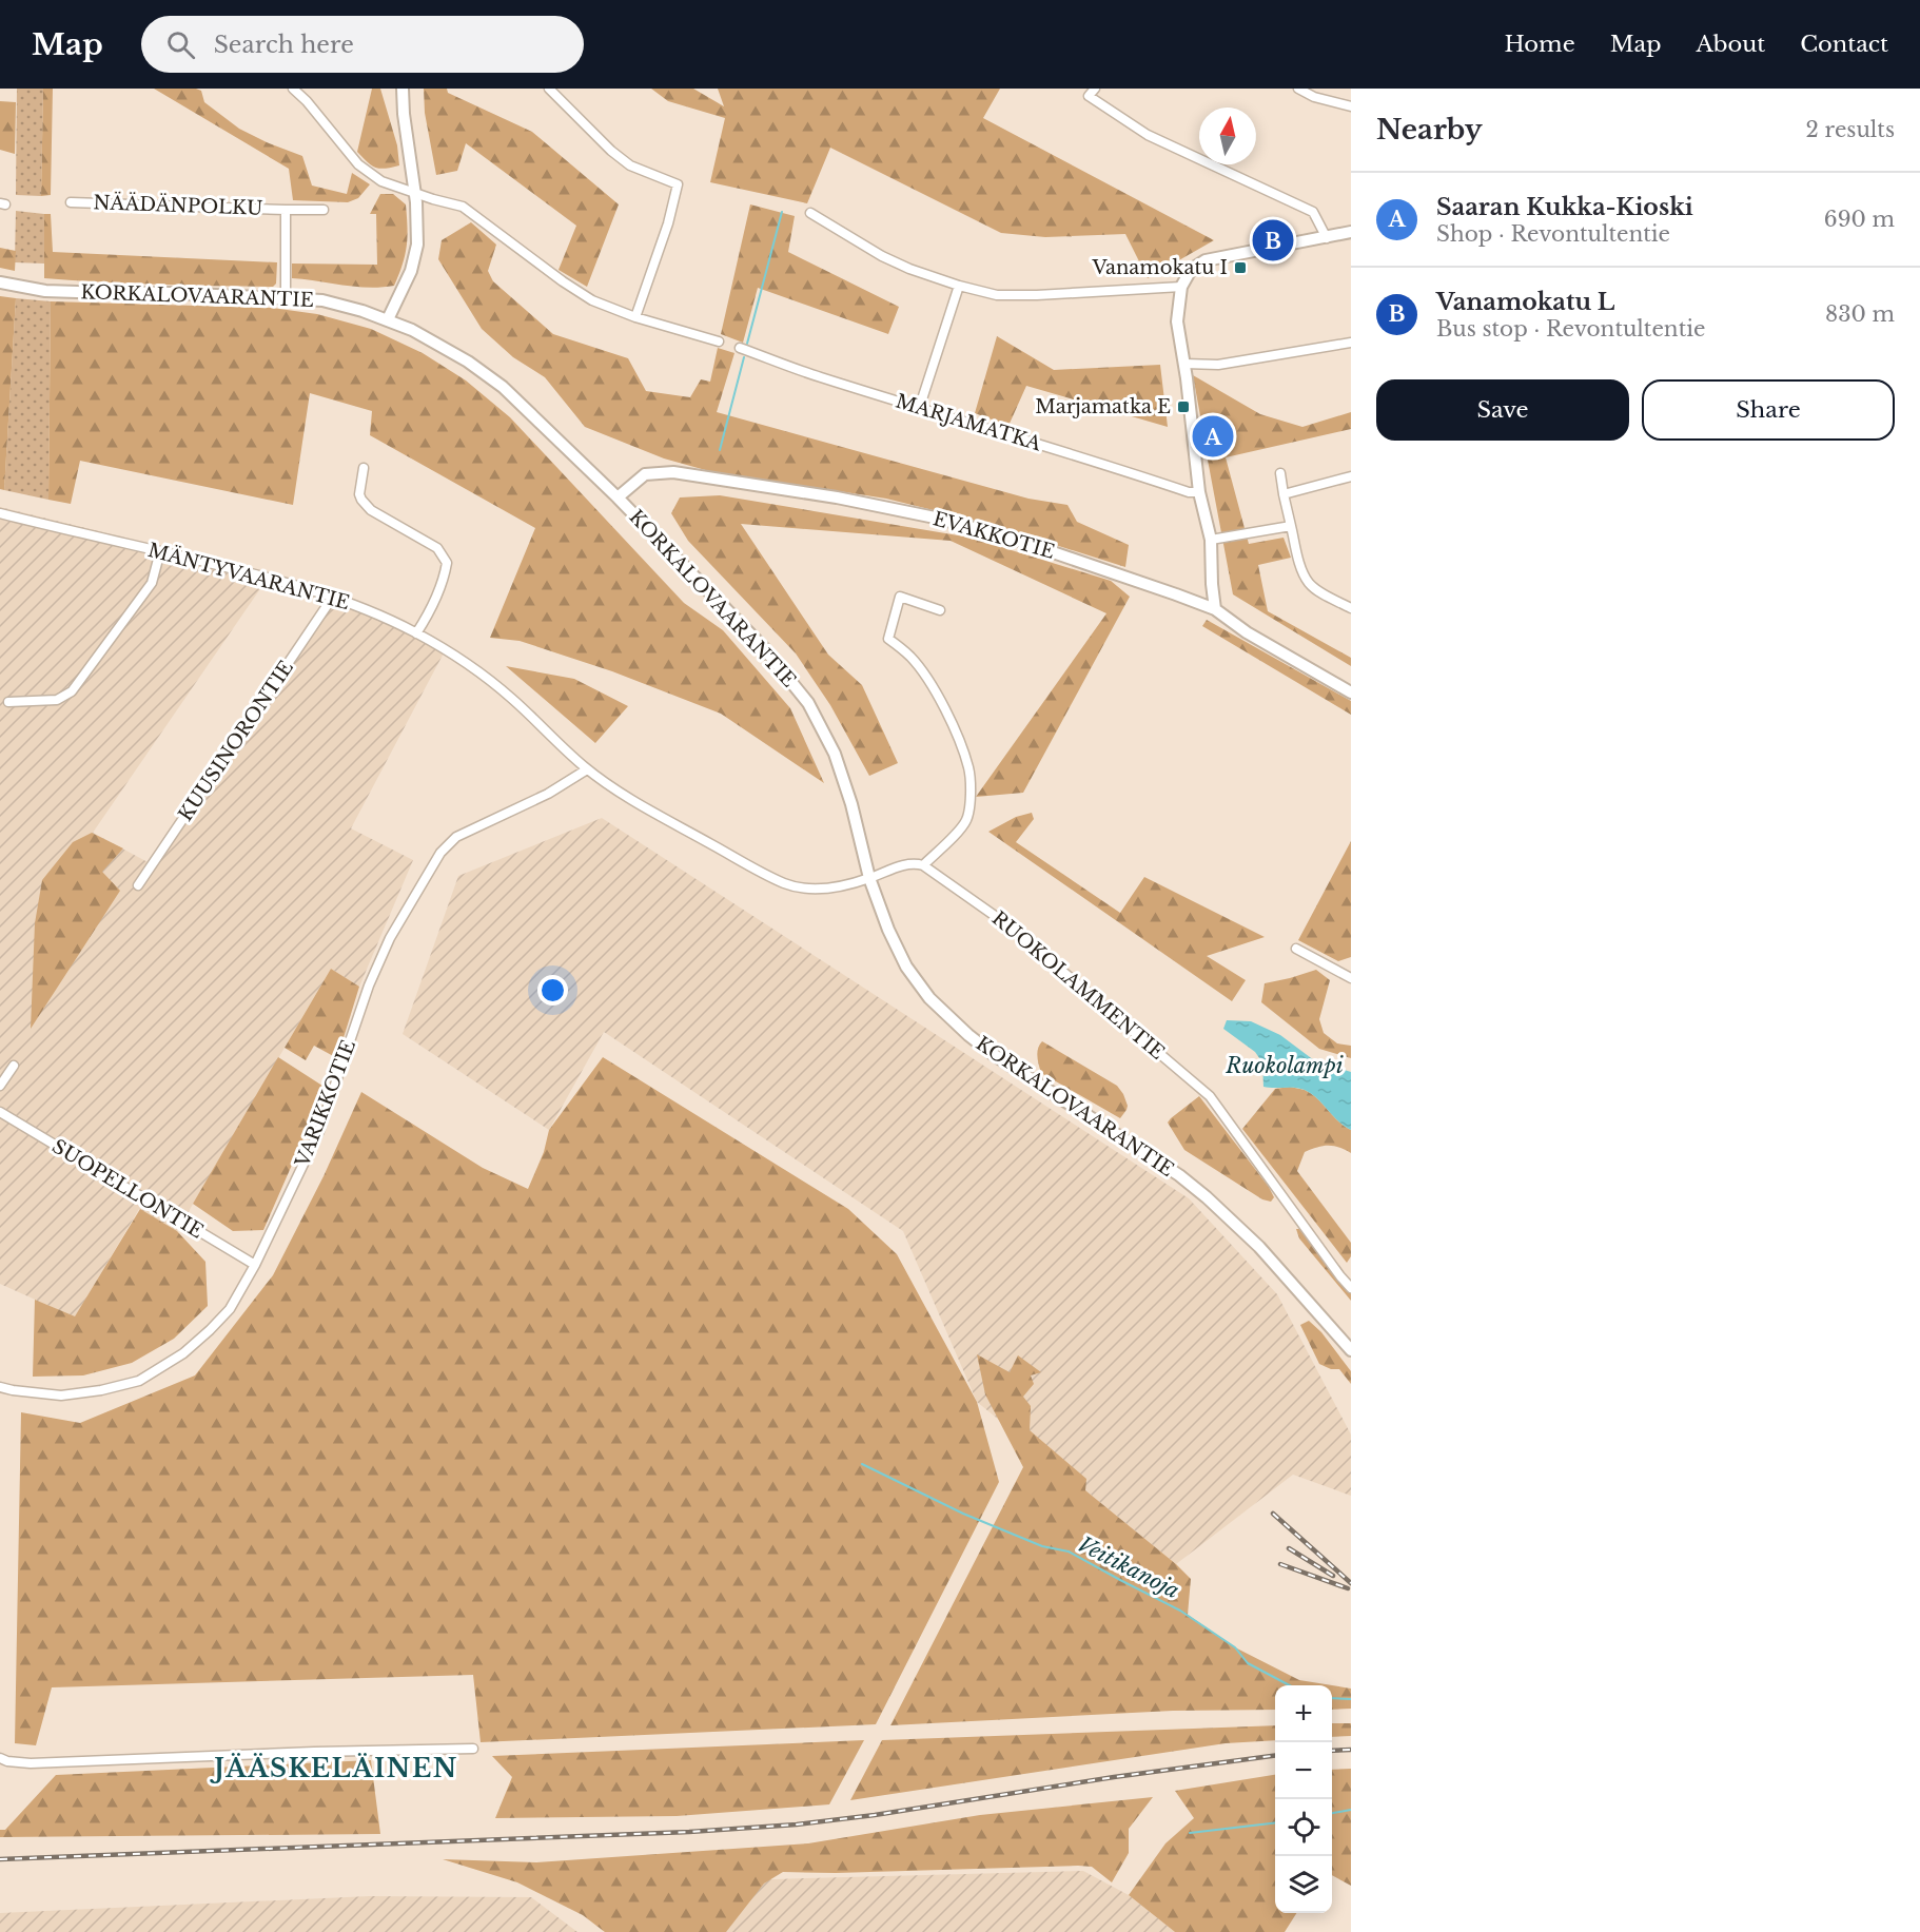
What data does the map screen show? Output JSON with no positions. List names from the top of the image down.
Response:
{
  "streets": {
    "street": [
      "NÄÄDÄNPOLKU",
      "KORKALOVAARANTIE",
      "MARJAMATKA",
      "EVAKKOTIE",
      "MÄNTYVAARANTIE",
      "KUUSINORONTIE",
      "RUOKOLAMMENTIE",
      "VARIKKOTIE",
      "SUOPELLONTIE"
    ]
  },
  "crossings": [
    ["NÄÄDÄNPOLKU", "KORKALOVAARANTIE"],
    ["KORKALOVAARANTIE", "EVAKKOTIE"],
    ["KORKALOVAARANTIE", "MÄNTYVAARANTIE"],
    ["MÄNTYVAARANTIE", "KUUSINORONTIE"],
    ["MÄNTYVAARANTIE", "RUOKOLAMMENTIE"],
    ["MÄNTYVAARANTIE", "VARIKKOTIE"],
    ["VARIKKOTIE", "SUOPELLONTIE"]
  ],
  "districts": ["JÄÄSKELÄINEN"],
  "water": ["Ruokolampi", "Veitikanoja"],
  "places": {
    "transit": ["Vanamokatu I", "Marjamatka E"]
  },
  "north": "top",
  "page": {
    "header": "Map",
    "search": "Search here",
    "nav": [
      "Home",
      "Map",
      "About",
      "Contact"
    ],
    "heading": ["Nearby", "2 results"],
    "list": [
      {
        "mark": "A",
        "name": "Saaran Kukka-Kioski",
        "note": "Shop · Revontultentie",
        "value": "690 m"
      },
      {
        "mark": "B",
        "name": "Vanamokatu L",
        "note": "Bus stop · Revontultentie",
        "value": "830 m"
      }
    ],
    "pins": ["B", "A"],
    "buttons": ["Save", "Share"],
    "map_buttons": ["+", "−"]
  }
}
